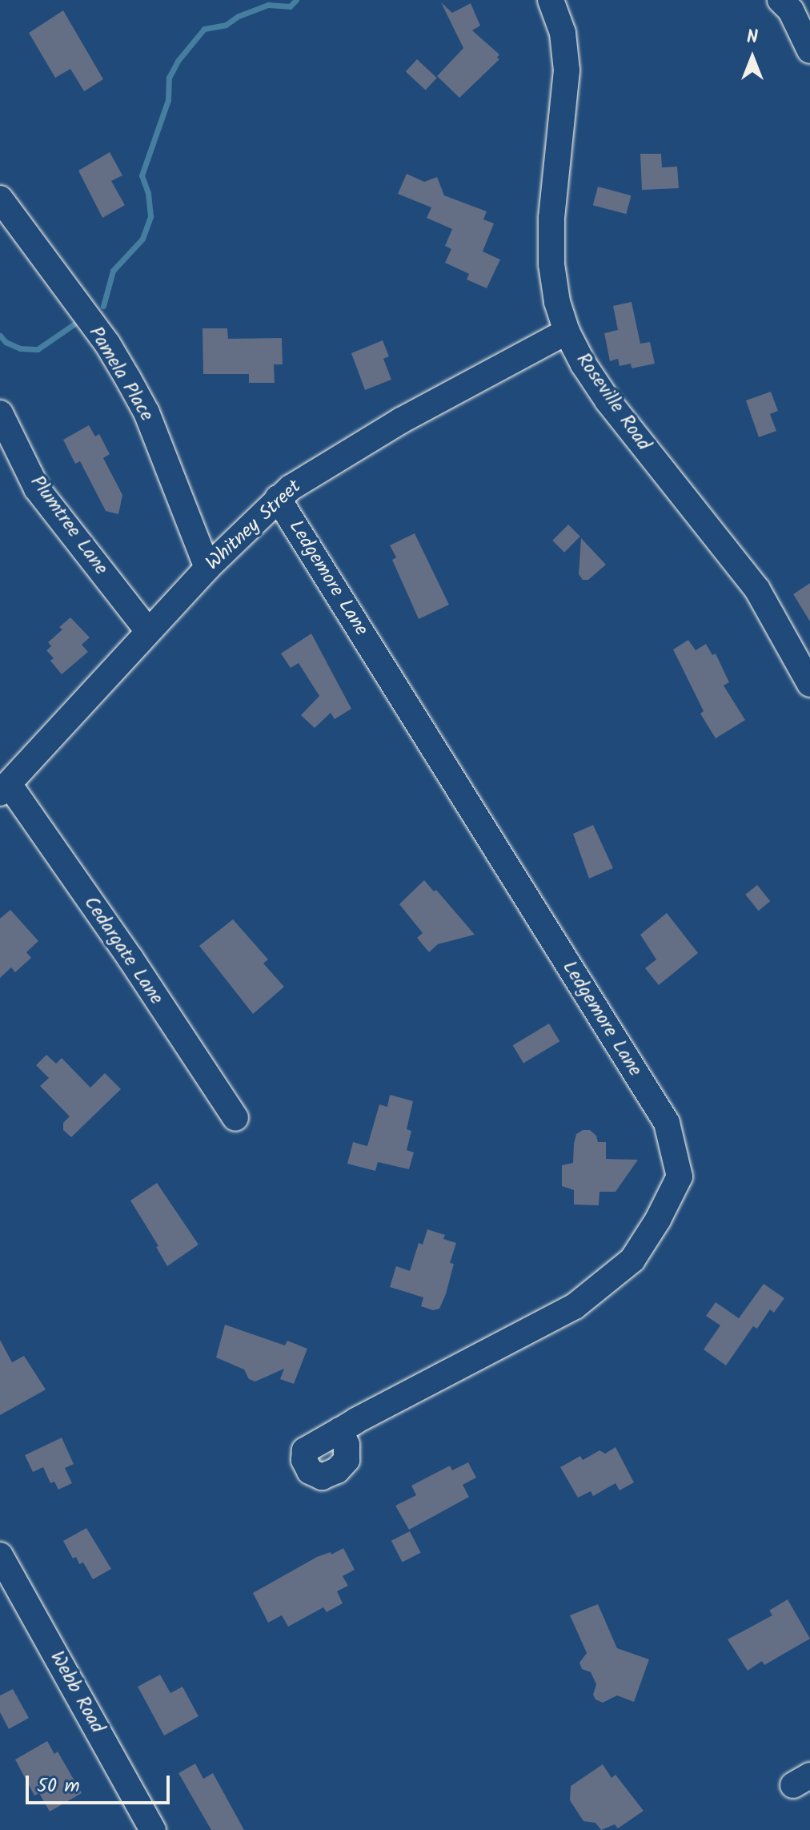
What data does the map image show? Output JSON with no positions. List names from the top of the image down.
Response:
{
  "streets": {
    "street": [
      "Pamela Place",
      "Roseville Road",
      "Plumtree Lane",
      "Whitney Street",
      "Ledgemore Lane",
      "Cedargate Lane",
      "Webb Road"
    ]
  },
  "crossings": [
    ["Pamela Place", "Whitney Street"],
    ["Roseville Road", "Whitney Street"],
    ["Plumtree Lane", "Whitney Street"],
    ["Whitney Street", "Ledgemore Lane"],
    ["Whitney Street", "Cedargate Lane"]
  ],
  "scale_bar": "50 m",
  "north": "top"
}
